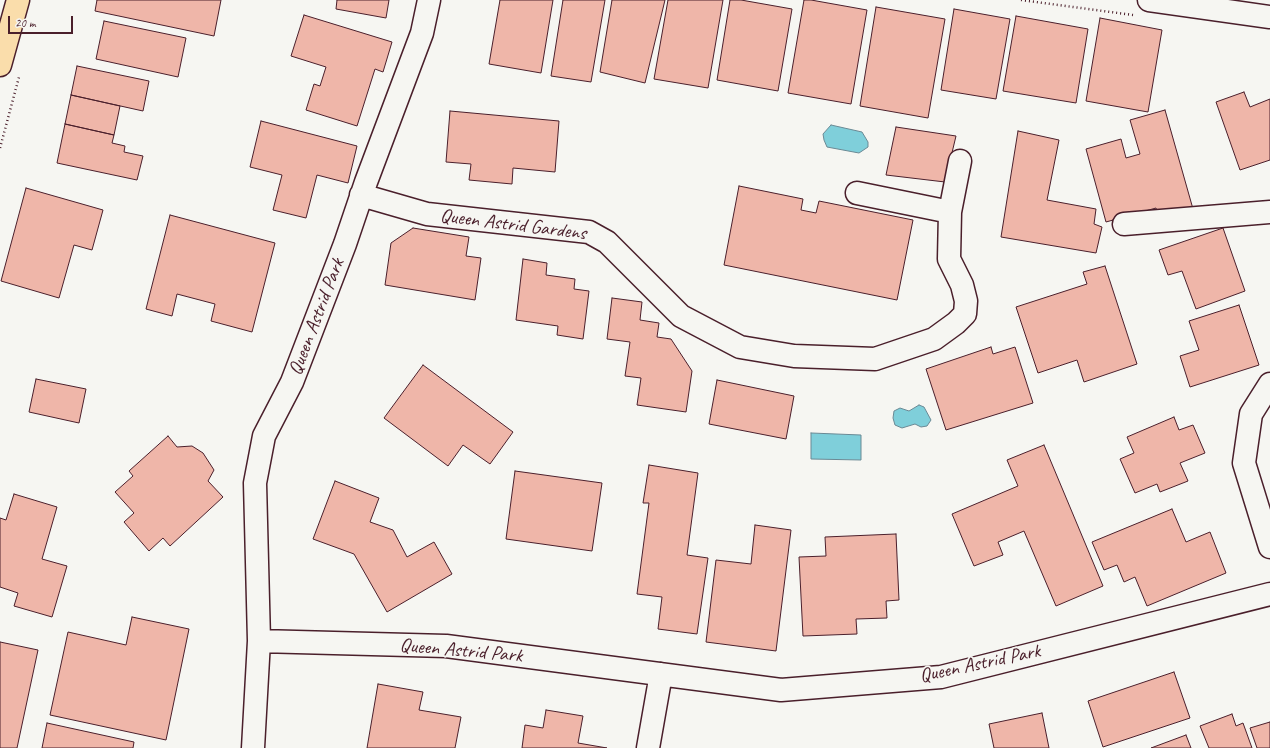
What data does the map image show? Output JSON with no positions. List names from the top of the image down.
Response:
{
  "streets": {
    "street": ["Queen Astrid Gardens", "Queen Astrid Park"]
  },
  "crossings": [
    ["Queen Astrid Gardens", "Queen Astrid Park"]
  ],
  "scale_bar": "20 m"
}
